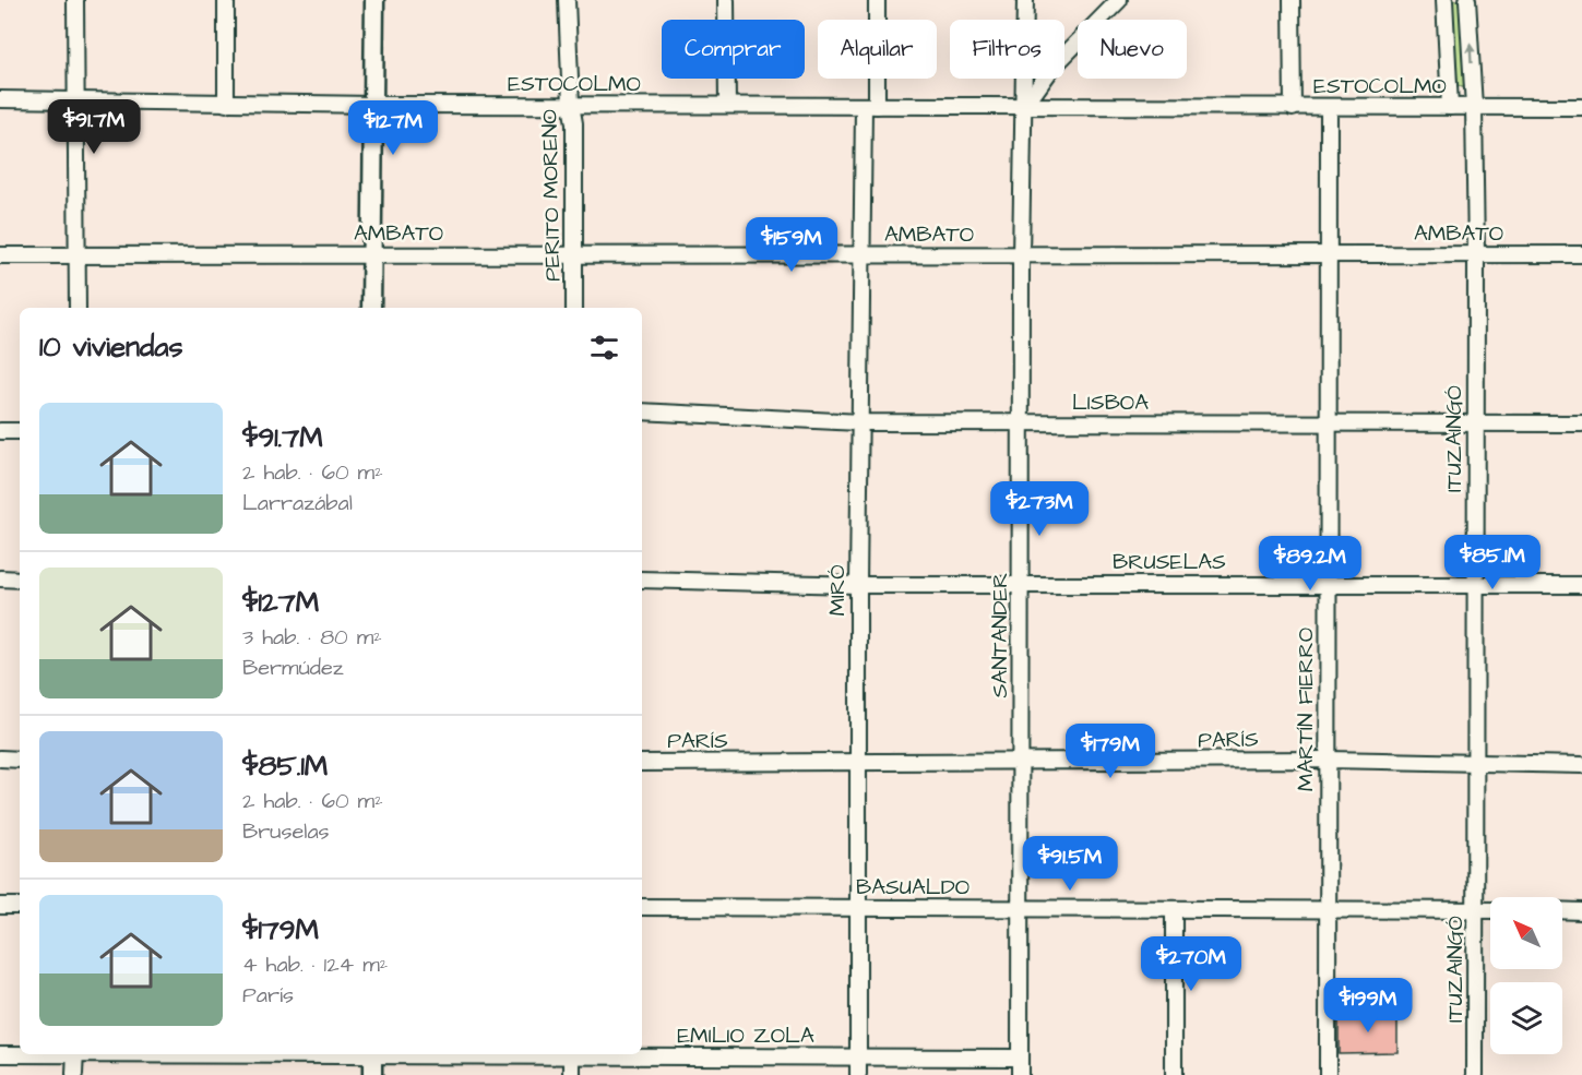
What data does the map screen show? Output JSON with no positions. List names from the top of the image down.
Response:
{
  "streets": {
    "street": [
      "ESTOCOLMO",
      "PERITO MORENO",
      "AMBATO",
      "LISBOA",
      "ITUZAINGÓ",
      "BRUSELAS",
      "MIRÓ",
      "SANTANDER",
      "MARTÍN FIERRO",
      "PARÍS",
      "BASUALDO",
      "EMILIO ZOLA"
    ]
  },
  "crossings": [
    ["ESTOCOLMO", "PERITO MORENO"],
    ["ESTOCOLMO", "ITUZAINGÓ"],
    ["ESTOCOLMO", "MIRÓ"],
    ["ESTOCOLMO", "SANTANDER"],
    ["ESTOCOLMO", "MARTÍN FIERRO"],
    ["PERITO MORENO", "AMBATO"],
    ["AMBATO", "ITUZAINGÓ"],
    ["AMBATO", "MIRÓ"],
    ["AMBATO", "SANTANDER"],
    ["AMBATO", "MARTÍN FIERRO"],
    ["LISBOA", "ITUZAINGÓ"],
    ["LISBOA", "MIRÓ"],
    ["LISBOA", "SANTANDER"],
    ["LISBOA", "MARTÍN FIERRO"],
    ["ITUZAINGÓ", "BRUSELAS"],
    ["ITUZAINGÓ", "PARÍS"],
    ["ITUZAINGÓ", "BASUALDO"],
    ["BRUSELAS", "MIRÓ"],
    ["BRUSELAS", "SANTANDER"],
    ["BRUSELAS", "MARTÍN FIERRO"],
    ["MIRÓ", "PARÍS"],
    ["MIRÓ", "BASUALDO"],
    ["MIRÓ", "EMILIO ZOLA"],
    ["SANTANDER", "PARÍS"],
    ["SANTANDER", "BASUALDO"],
    ["SANTANDER", "EMILIO ZOLA"],
    ["MARTÍN FIERRO", "PARÍS"],
    ["MARTÍN FIERRO", "BASUALDO"]
  ],
  "north": "top left",
  "page": {
    "chip": [
      "Comprar",
      "Alquilar",
      "Filtros",
      "Nuevo"
    ],
    "price": [
      "$91.7M",
      "$127M",
      "$159M",
      "$273M",
      "$85.1M",
      "$89.2M",
      "$179M",
      "$91.5M",
      "$270M",
      "$199M"
    ],
    "heading": "10 viviendas",
    "list": [
      {
        "name": "$91.7M",
        "note": "2 hab. · 60 m² · Larrazábal"
      },
      {
        "name": "$127M",
        "note": "3 hab. · 80 m² · Bermúdez"
      },
      {
        "name": "$85.1M",
        "note": "2 hab. · 60 m² · Bruselas"
      },
      {
        "name": "$179M",
        "note": "4 hab. · 124 m² · París"
      }
    ]
  }
}
